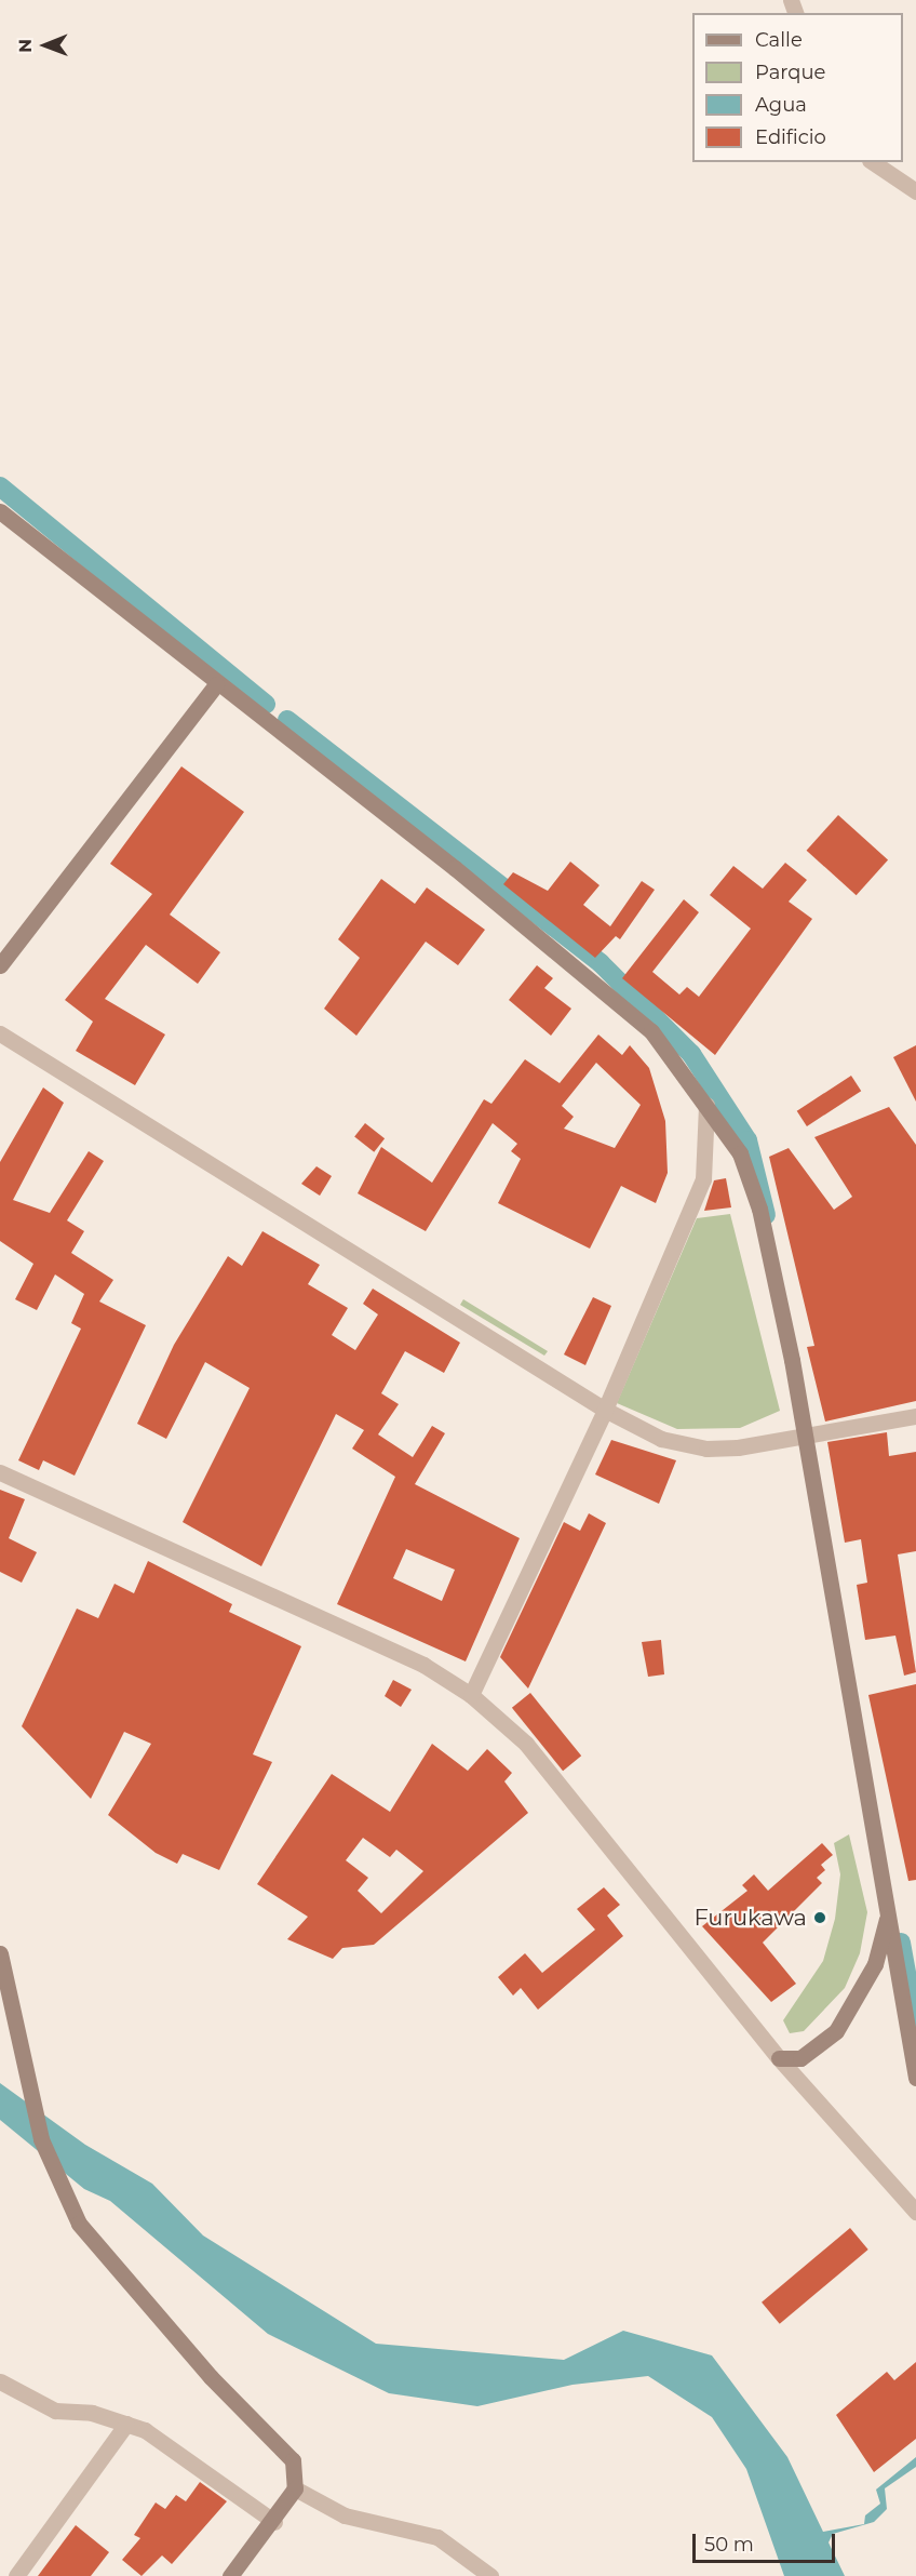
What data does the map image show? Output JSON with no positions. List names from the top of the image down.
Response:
{
  "places": ["Furukawa"],
  "legend": [
    "Calle",
    "Parque",
    "Agua",
    "Edificio"
  ],
  "scale_bar": "50 m",
  "north": "left"
}
